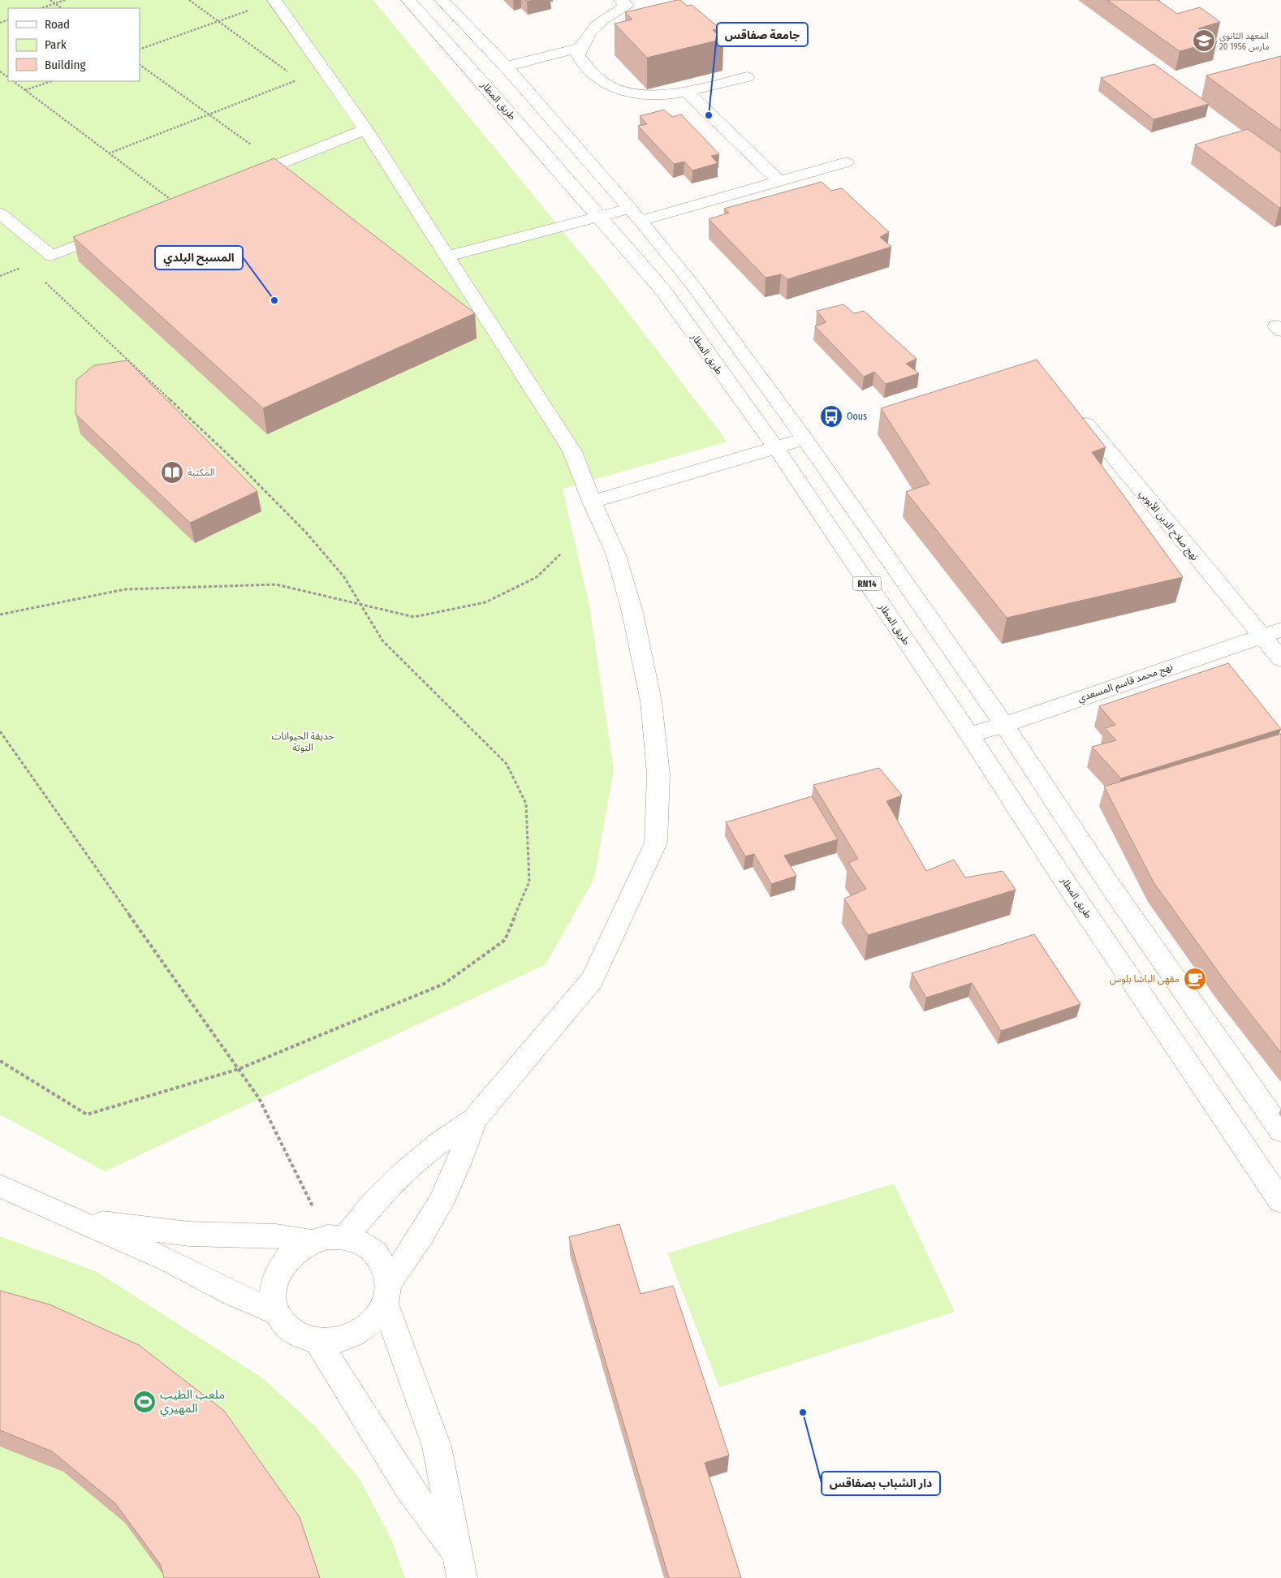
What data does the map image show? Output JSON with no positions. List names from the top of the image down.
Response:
{
  "streets": {
    "main road": [
      "طريق المطار",
      "نهج صلاح الدين الأيوبي",
      "RN14",
      "نهج محمد قاسم المسعدي"
    ]
  },
  "crossings": [
    ["طريق المطار", "نهج محمد قاسم المسعدي"],
    ["نهج صلاح الدين الأيوبي", "نهج محمد قاسم المسعدي"]
  ],
  "parks": ["حديقة الحيوانات التوتة"],
  "places": {
    "school or university": ["المعهد الثانوي 20 مارس 1956"],
    "other": ["جامعة صفاقس", "المسبح البلدي", "دار الشباب بصفاقس"],
    "bus stop": ["Oous"],
    "library": ["المكتبة"],
    "cafe": ["مقهى الباشا بلوس"],
    "sports": ["ملعب الطيب المهيري"]
  },
  "legend": ["Road", "Park", "Building"]
}
